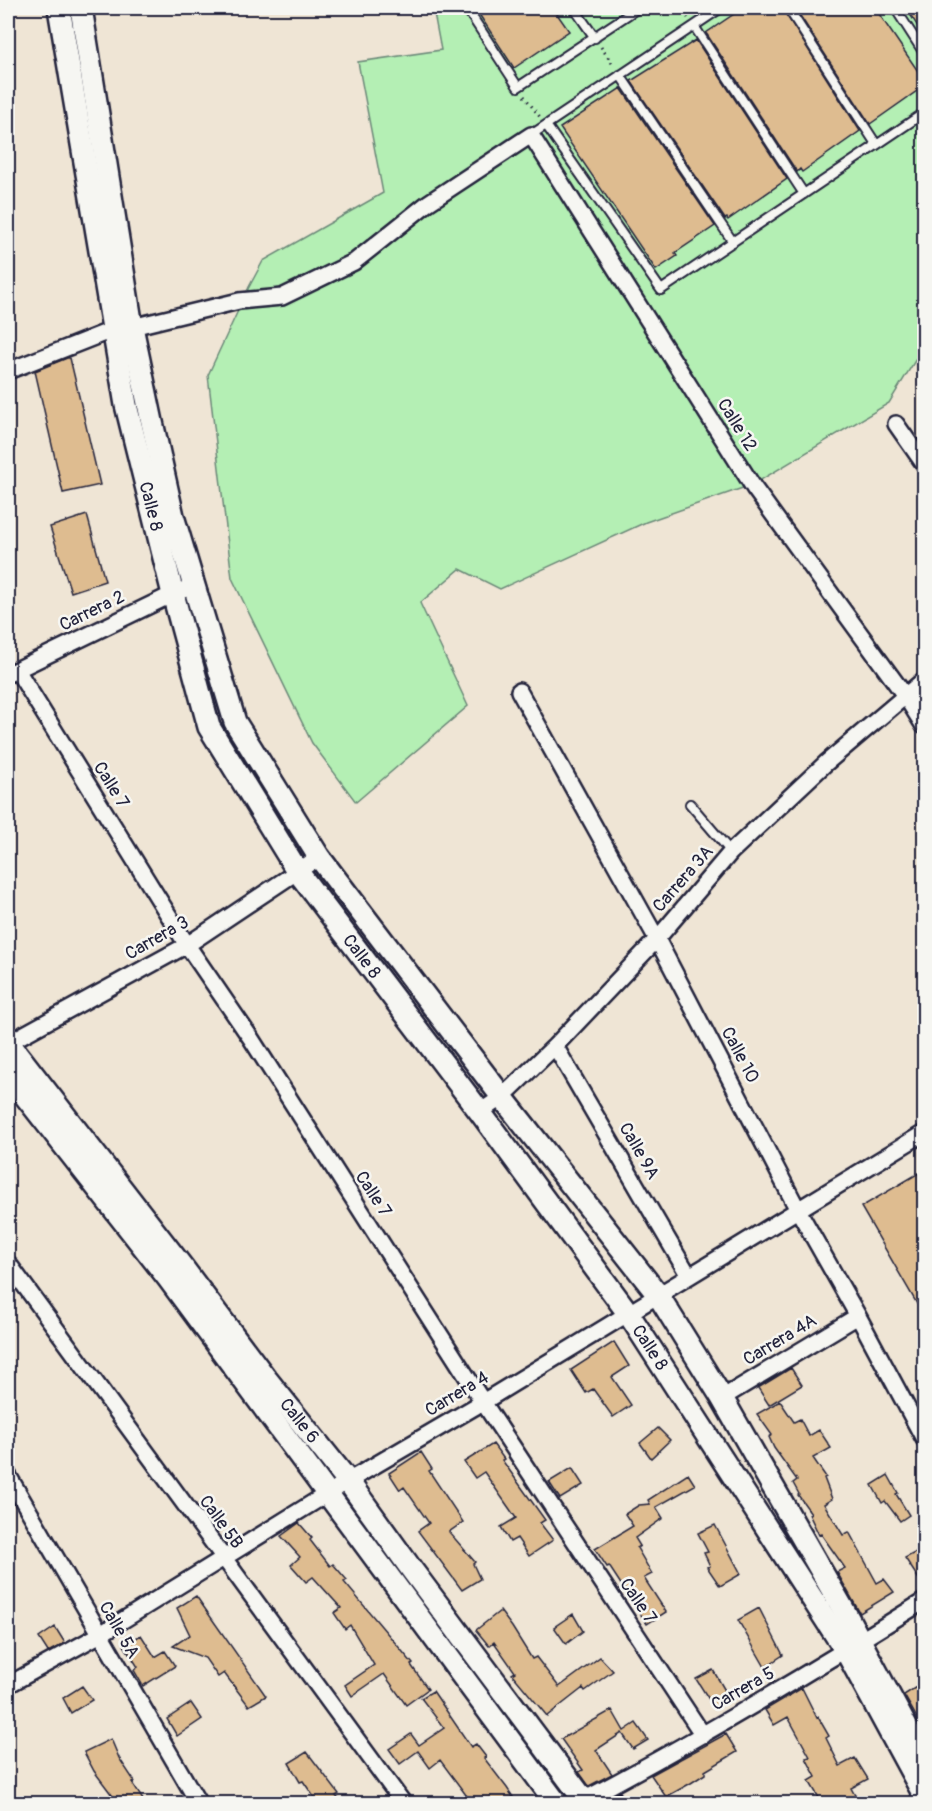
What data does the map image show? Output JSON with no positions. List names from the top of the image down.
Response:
{
  "streets": {
    "street": [
      "Calle 12",
      "Calle 8",
      "Carrera 2",
      "Calle 7",
      "Carrera 3A",
      "Carrera 3",
      "Calle 10",
      "Calle 9A",
      "Carrera 4A",
      "Carrera 4",
      "Calle 6",
      "Calle 5B",
      "Calle 5A",
      "Carrera 5"
    ]
  },
  "crossings": [
    ["Calle 12", "Carrera 3A"],
    ["Calle 8", "Carrera 2"],
    ["Calle 8", "Carrera 3A"],
    ["Calle 8", "Carrera 3"],
    ["Calle 8", "Carrera 4A"],
    ["Calle 8", "Carrera 4"],
    ["Calle 8", "Carrera 5"],
    ["Carrera 2", "Calle 7"],
    ["Calle 7", "Carrera 3"],
    ["Calle 7", "Carrera 4"],
    ["Calle 7", "Carrera 5"],
    ["Carrera 3A", "Calle 10"],
    ["Carrera 3A", "Calle 9A"],
    ["Carrera 3", "Calle 6"],
    ["Calle 10", "Carrera 4A"],
    ["Calle 10", "Carrera 4"],
    ["Calle 9A", "Carrera 4"],
    ["Carrera 4", "Calle 6"],
    ["Carrera 4", "Calle 5B"],
    ["Carrera 4", "Calle 5A"],
    ["Calle 6", "Carrera 5"]
  ]
}
